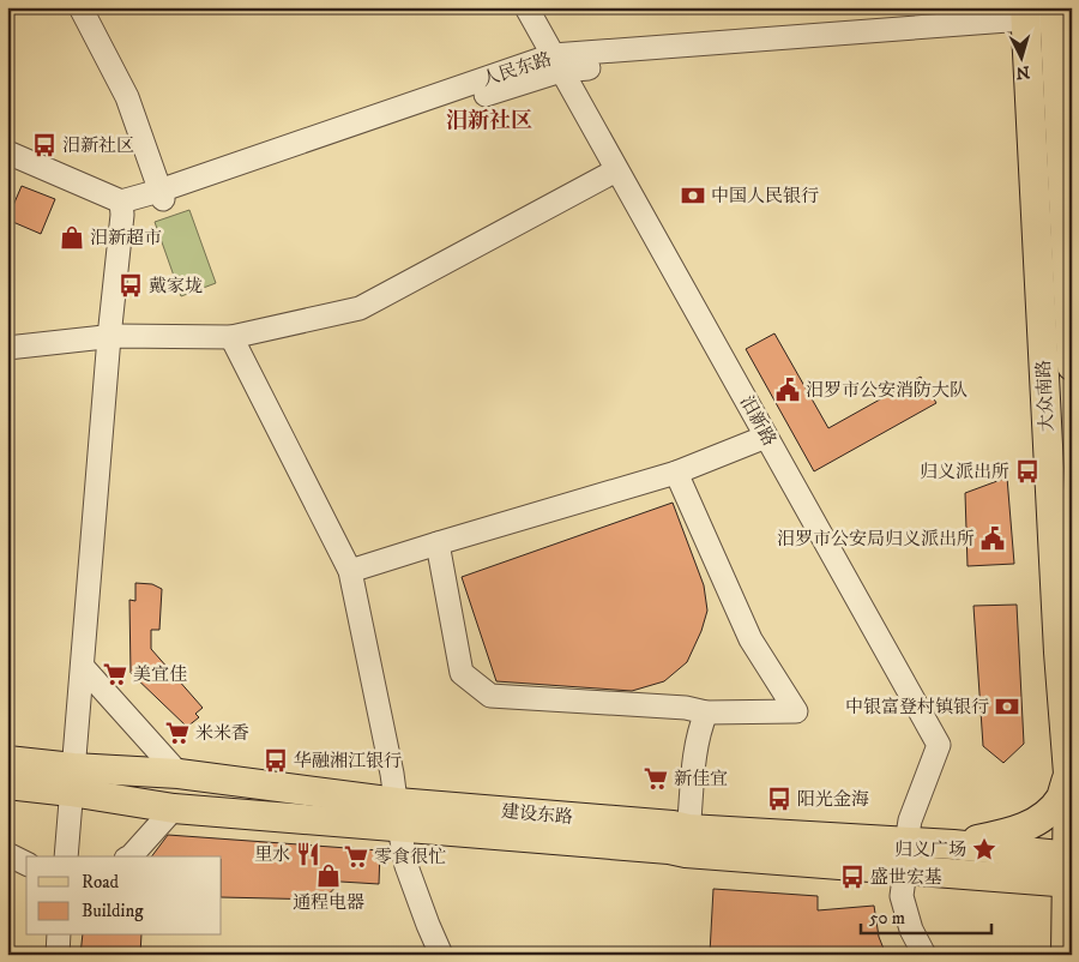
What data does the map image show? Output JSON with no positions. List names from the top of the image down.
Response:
{
  "streets": {
    "main road": ["大众南路", "建设东路"],
    "street": ["人民东路", "汨新路"]
  },
  "crossings": [
    ["人民东路", "大众南路"],
    ["人民东路", "汨新路"],
    ["大众南路", "建设东路"],
    ["汨新路", "建设东路"]
  ],
  "districts": ["汨新社区"],
  "places": {
    "bus stop": [
      "汨新社区",
      "戴家垅",
      "归义派出所",
      "华融湘江银行",
      "阳光金海",
      "盛世宏基"
    ],
    "bank": ["中国人民银行", "中银富登村镇银行"],
    "shop": ["汨新超市", "通程电器"],
    "public building": ["汨罗市公安消防大队", "汨罗市公安局归义派出所"],
    "supermarket": [
      "美宜佳",
      "米米香",
      "新佳宜",
      "零食很忙"
    ],
    "place": ["归义广场"],
    "restaurant": ["里水"]
  },
  "legend": ["Road", "Building"],
  "scale_bar": "50 m",
  "north": "bottom"
}
